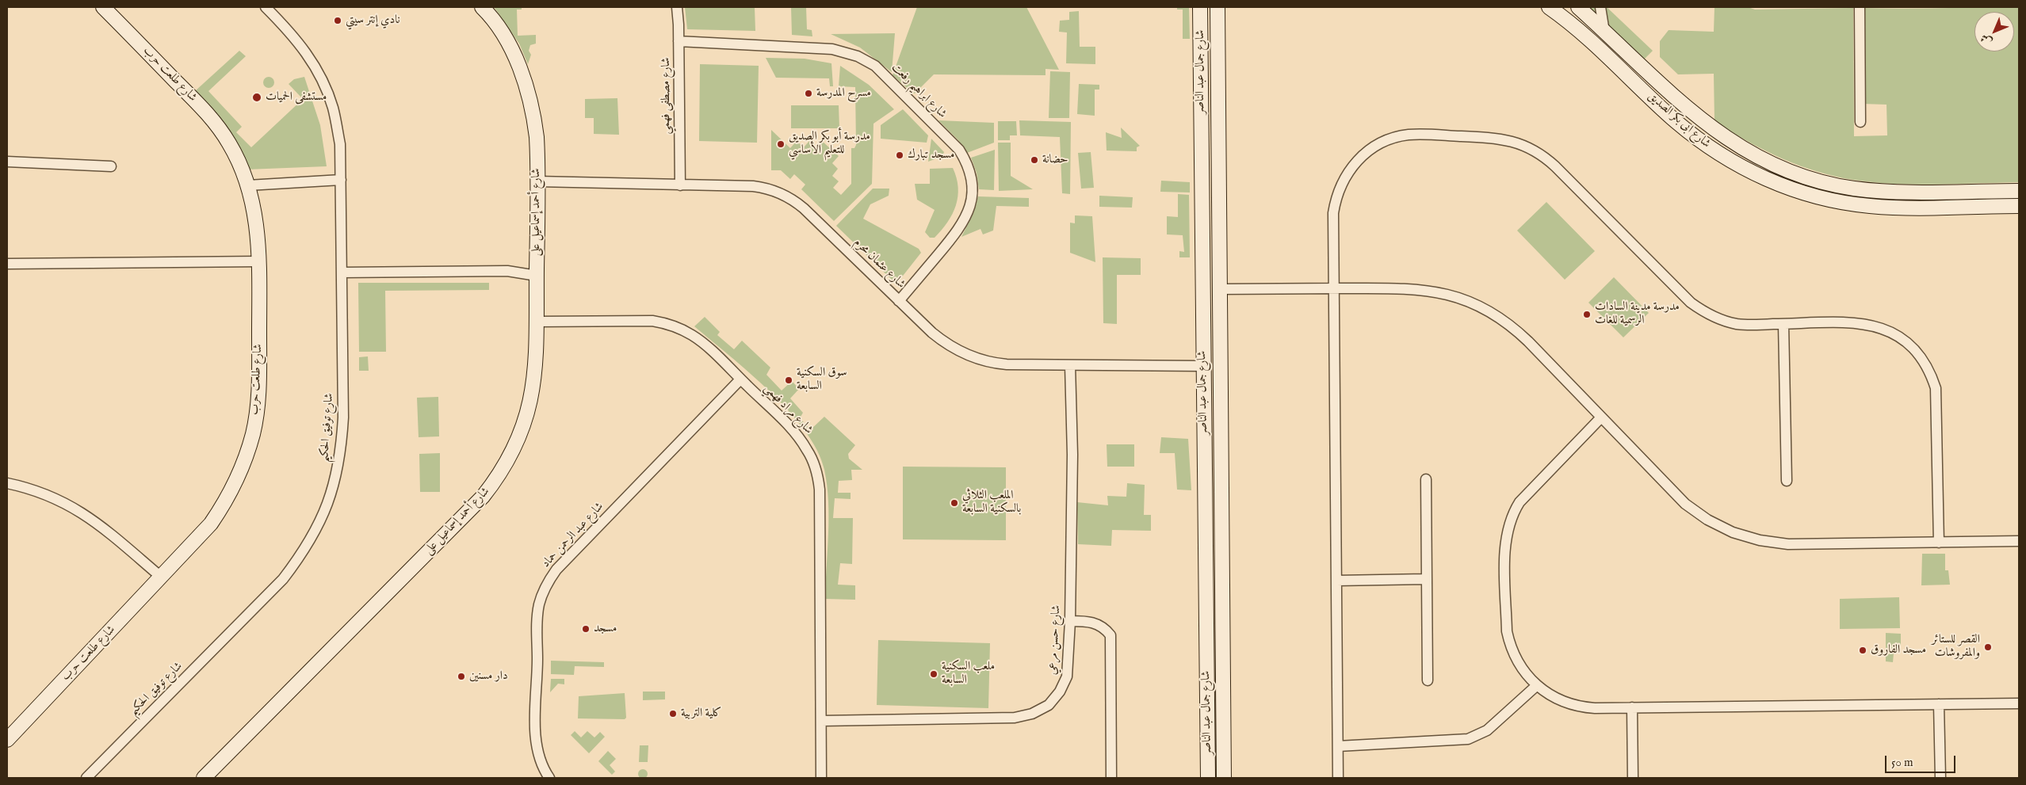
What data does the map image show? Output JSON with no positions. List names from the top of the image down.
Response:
{
  "streets": {
    "main road": [
      "شارع جمال عبد الناصر",
      "شارع طلعت حرب",
      "شارع ابى بكر الصديق",
      "شارع أحمد إسماعيل على"
    ],
    "street": [
      "شارع ابراهيم رفعت",
      "شارع مصطفى فهمي",
      "شارع عثمان محرم",
      "شارع مراد فهمي",
      "شارع توفيق الحكيم",
      "شارع عبد الرحمن حماد",
      "شارع حسن مرعي"
    ]
  },
  "crossings": [
    ["شارع جمال عبد الناصر", "شارع عثمان محرم"],
    ["شارع ابراهيم رفعت", "شارع مصطفى فهمي"],
    ["شارع ابراهيم رفعت", "شارع عثمان محرم"],
    ["شارع مصطفى فهمي", "شارع عثمان محرم"],
    ["شارع أحمد إسماعيل على", "شارع عثمان محرم"],
    ["شارع أحمد إسماعيل على", "شارع مراد فهمي"],
    ["شارع عثمان محرم", "شارع حسن مرعي"],
    ["شارع مراد فهمي", "شارع عبد الرحمن حماد"],
    ["شارع مراد فهمي", "شارع حسن مرعي"]
  ],
  "places": [
    "نادي إنتر سيتي",
    "مسرح المدرسة",
    "مستشفى الحميات",
    "مدرسة أبو بكر الصديق للتعليم الأساسي",
    "مسجد تبارك",
    "حضانة",
    "مدرسة مدينة السادات الرسمية للغات",
    "سوق السكنية السابعة",
    "الملعب الثلاثي بالسكنية السابعة",
    "مسجد",
    "القصر للستائر والمفروشات",
    "مسجد الفاروق",
    "ملعب السكنية السابعة",
    "دار مسنين",
    "كلية التربية"
  ],
  "scale_bar": "50 m",
  "north": "bottom left"
}
